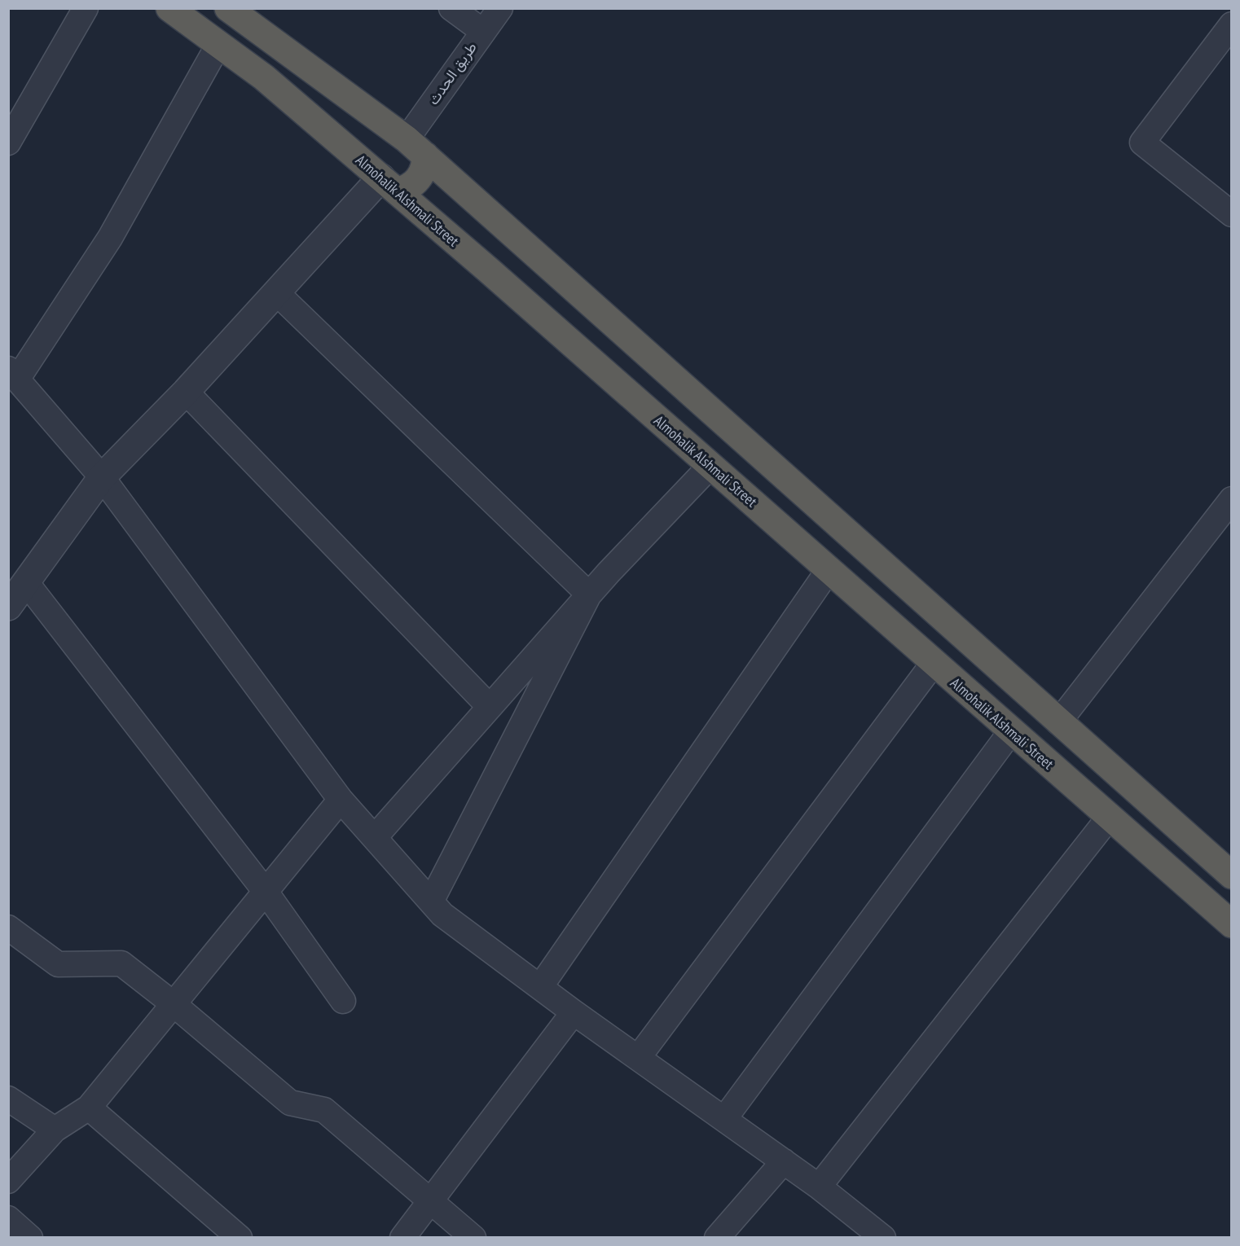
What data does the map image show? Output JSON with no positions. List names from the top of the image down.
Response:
{
  "streets": {
    "highway": ["Almohalik Alshmali Street"],
    "street": ["طريق الحدث"]
  },
  "crossings": [
    ["طريق الحدث", "Almohalik Alshmali Street"]
  ]
}
